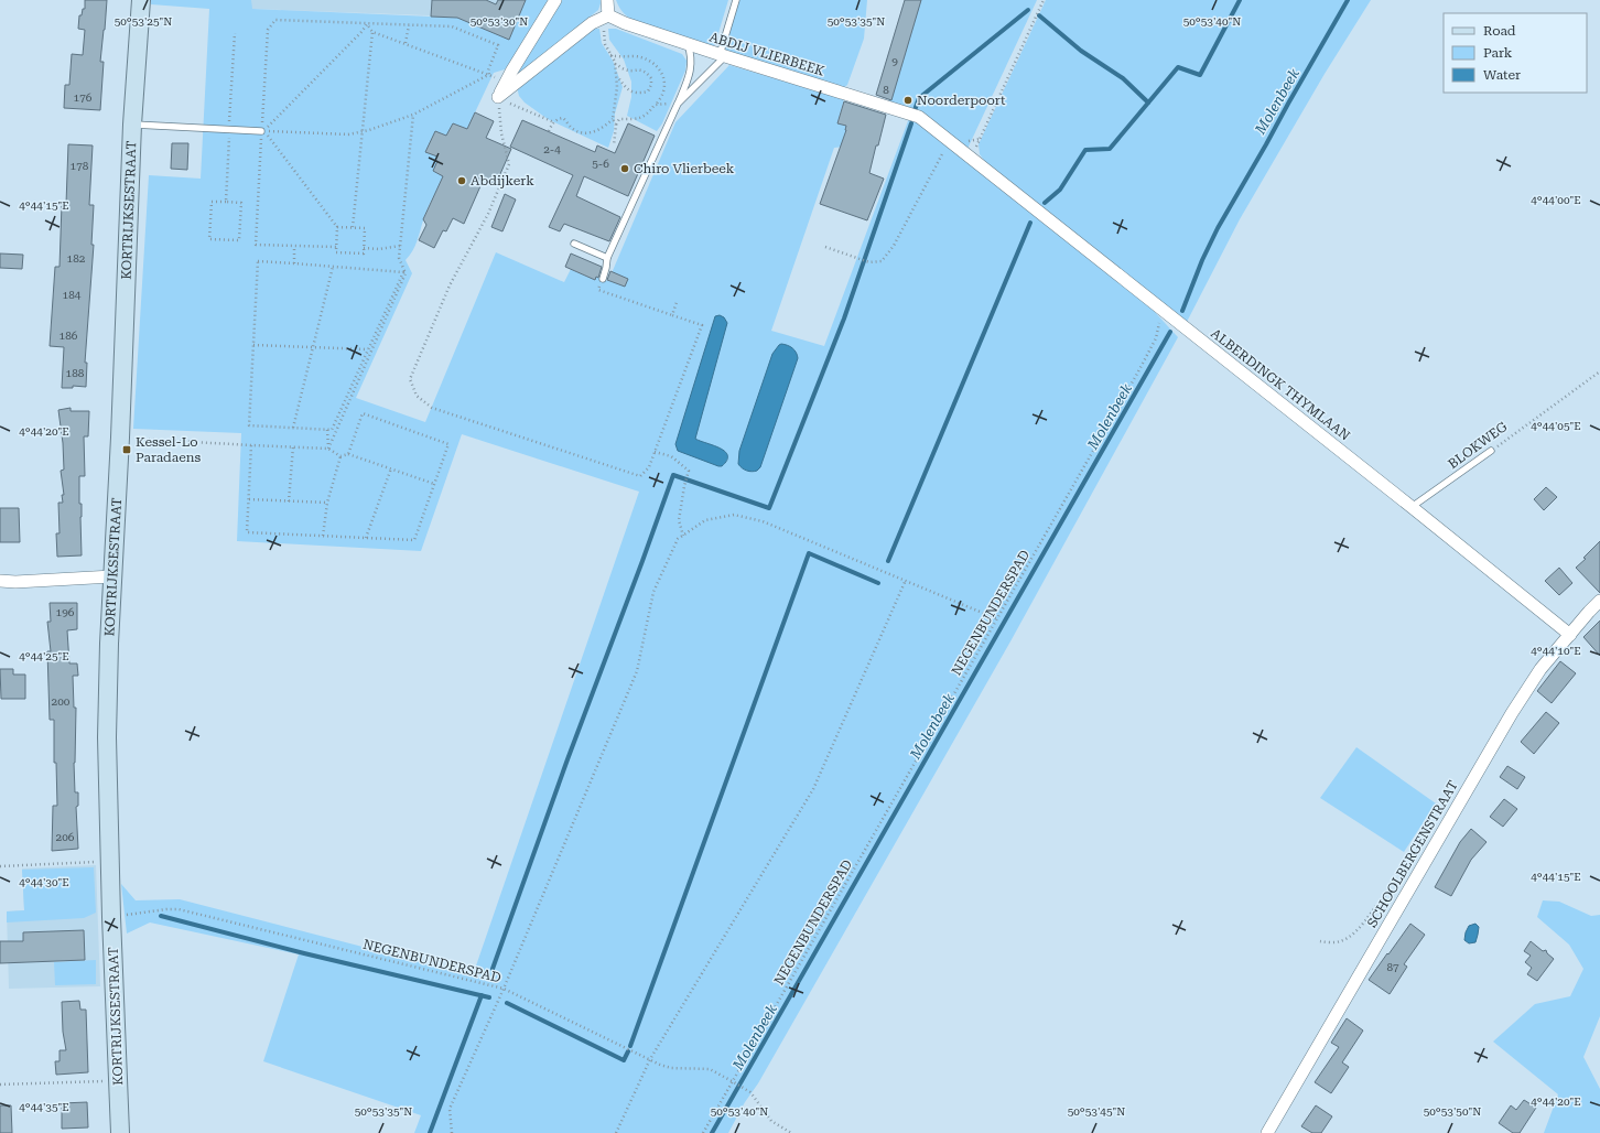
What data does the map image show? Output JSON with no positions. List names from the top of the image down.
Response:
{
  "streets": {
    "street": [
      "ABDIJ VLIERBEEK",
      "KORTRIJKSESTRAAT",
      "ALBERDINGK THYMLAAN",
      "SCHOOLBERGENSTRAAT"
    ],
    "lane": ["BLOKWEG"],
    "path": ["NEGENBUNDERSPAD"]
  },
  "crossings": [
    ["ABDIJ VLIERBEEK", "ALBERDINGK THYMLAAN"],
    ["KORTRIJKSESTRAAT", "NEGENBUNDERSPAD"],
    ["ALBERDINGK THYMLAAN", "BLOKWEG"],
    ["ALBERDINGK THYMLAAN", "NEGENBUNDERSPAD"],
    ["ALBERDINGK THYMLAAN", "SCHOOLBERGENSTRAAT"]
  ],
  "water": ["Molenbeek"],
  "places": {
    "other": ["Noorderpoort", "Chiro Vlierbeek", "Abdijkerk"],
    "transit": ["Kessel-Lo Paradaens"]
  },
  "house_numbers": [
    "9",
    "8",
    "176",
    "2-4",
    "5-6",
    "178",
    "182",
    "184",
    "186",
    "188",
    "196",
    "200",
    "206",
    "87"
  ],
  "legend": ["Road", "Park", "Water"],
  "coordinates": [
    "50°53'25\"N",
    "50°53'30\"N",
    "50°53'35\"N",
    "50°53'40\"N",
    "4°44'00\"E",
    "4°44'15\"E",
    "4°44'05\"E",
    "4°44'20\"E",
    "4°44'10\"E",
    "4°44'25\"E",
    "4°44'30\"E",
    "4°44'35\"E",
    "50°53'45\"N",
    "50°53'50\"N"
  ]
}
